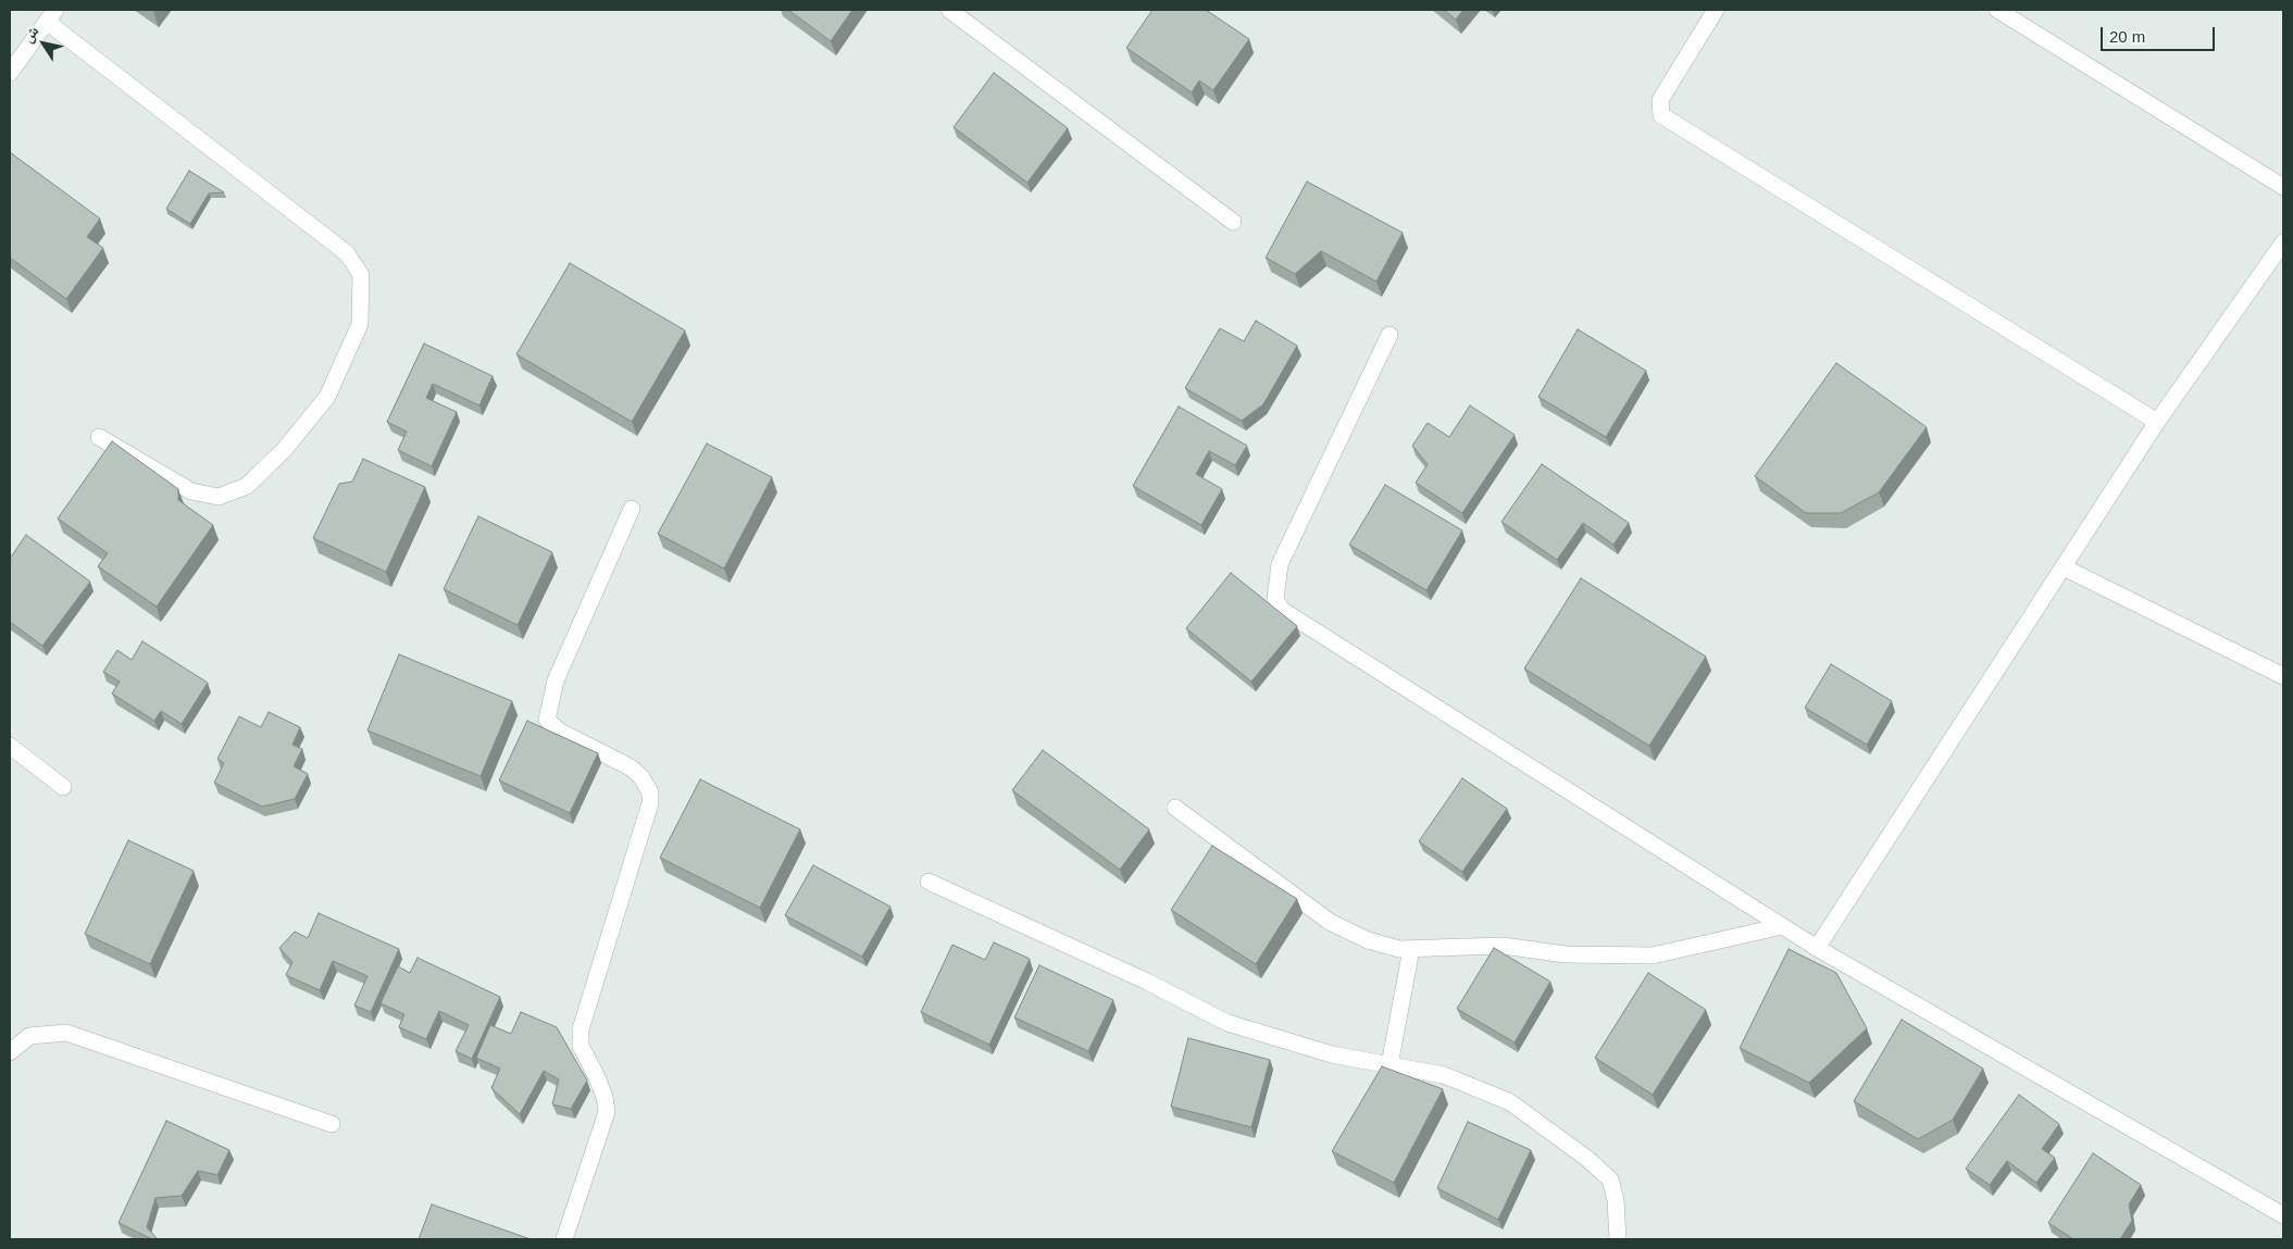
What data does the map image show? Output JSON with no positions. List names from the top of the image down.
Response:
{
  "scale_bar": "20 m",
  "north": "top left"
}
